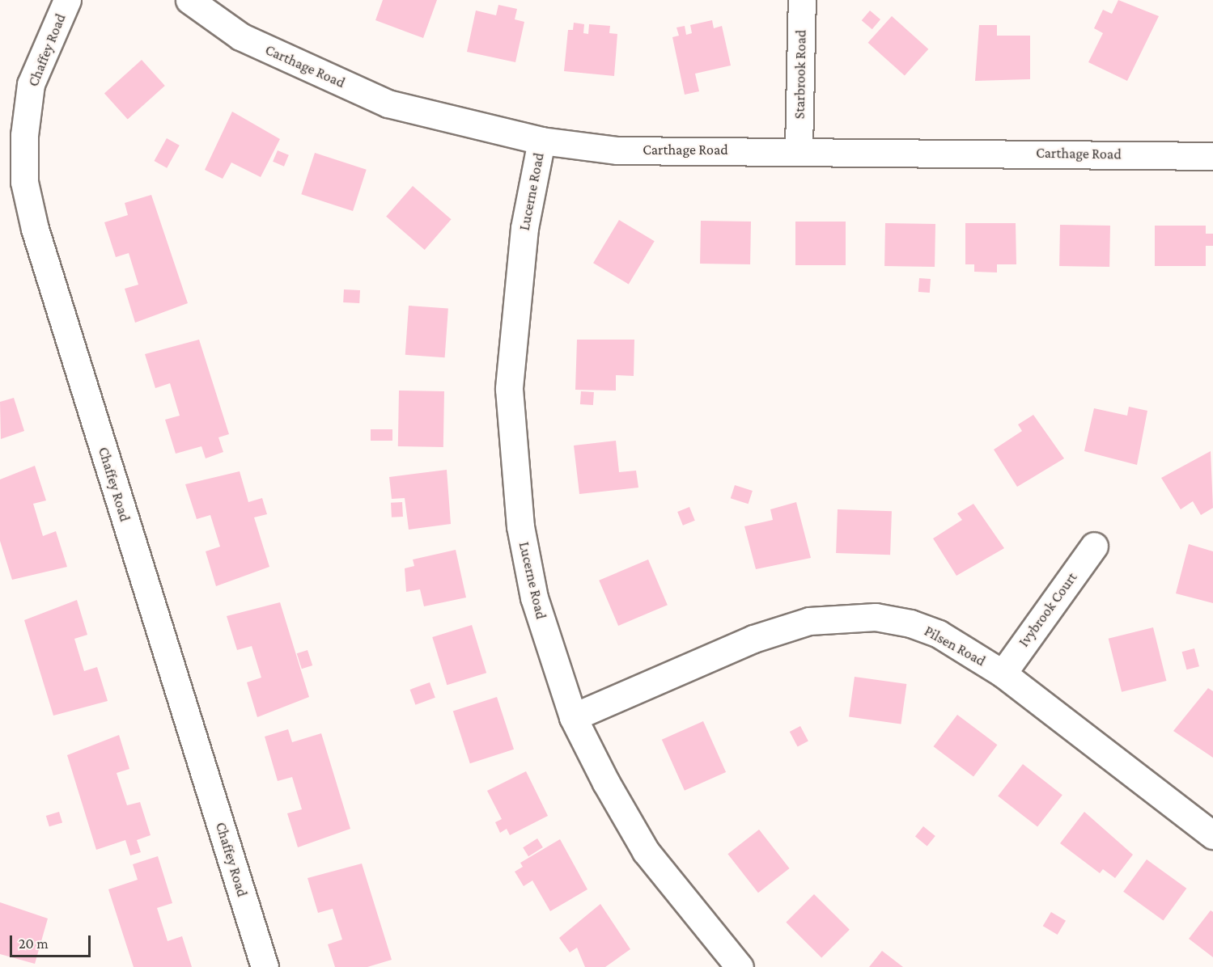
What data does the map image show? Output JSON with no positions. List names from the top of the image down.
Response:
{
  "streets": {
    "street": [
      "Chaffey Road",
      "Carthage Road",
      "Starbrook Road",
      "Lucerne Road",
      "Ivybrook Court",
      "Pilsen Road"
    ]
  },
  "crossings": [
    ["Carthage Road", "Starbrook Road"],
    ["Carthage Road", "Lucerne Road"],
    ["Lucerne Road", "Pilsen Road"],
    ["Ivybrook Court", "Pilsen Road"]
  ],
  "scale_bar": "20 m"
}
